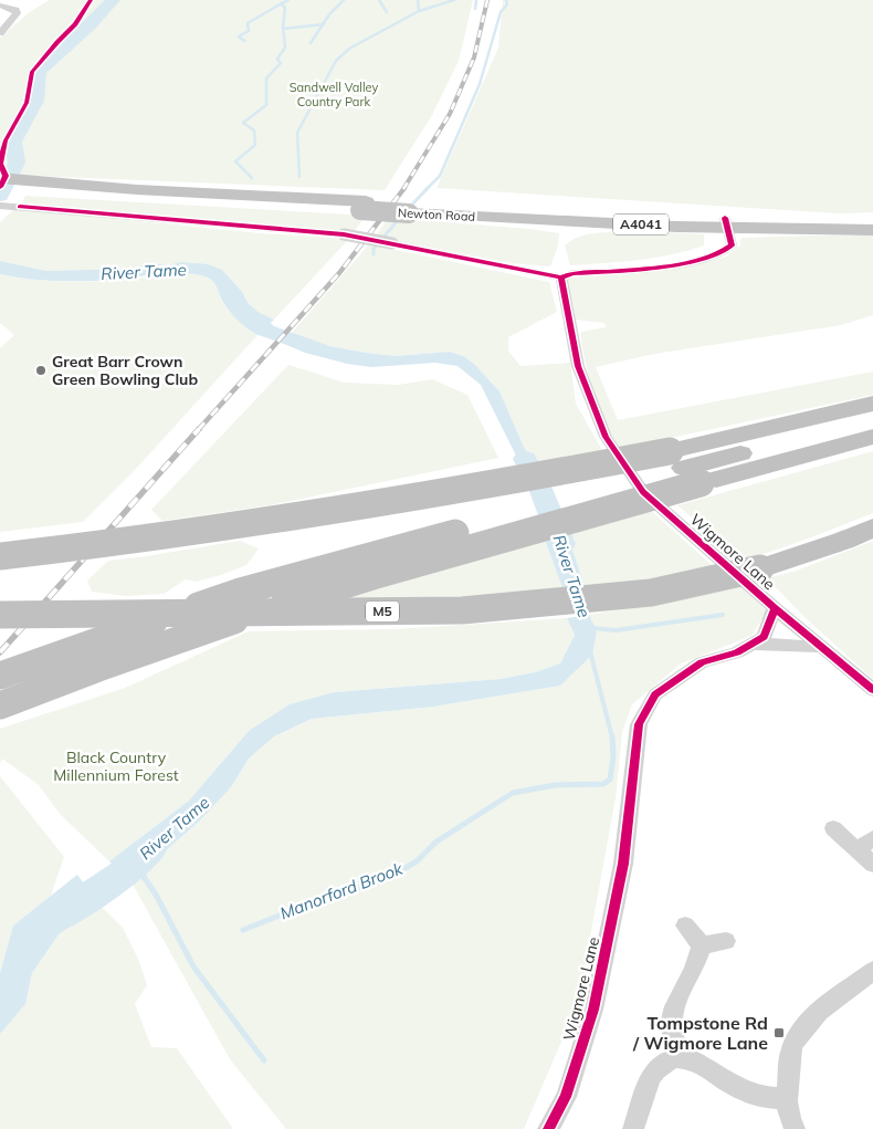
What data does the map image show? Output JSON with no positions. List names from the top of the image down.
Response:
{
  "streets": {
    "highway": ["Newton Road", "A4041", "M5"],
    "street": ["Wigmore Lane"]
  },
  "water": ["River Tame", "Manorford Brook"],
  "parks": ["Sandwell Valley Country Park", "Black Country Millennium Forest"],
  "places": {
    "other": ["Great Barr Crown Green Bowling Club"],
    "transit": ["Tompstone Rd / Wigmore Lane"]
  }
}
